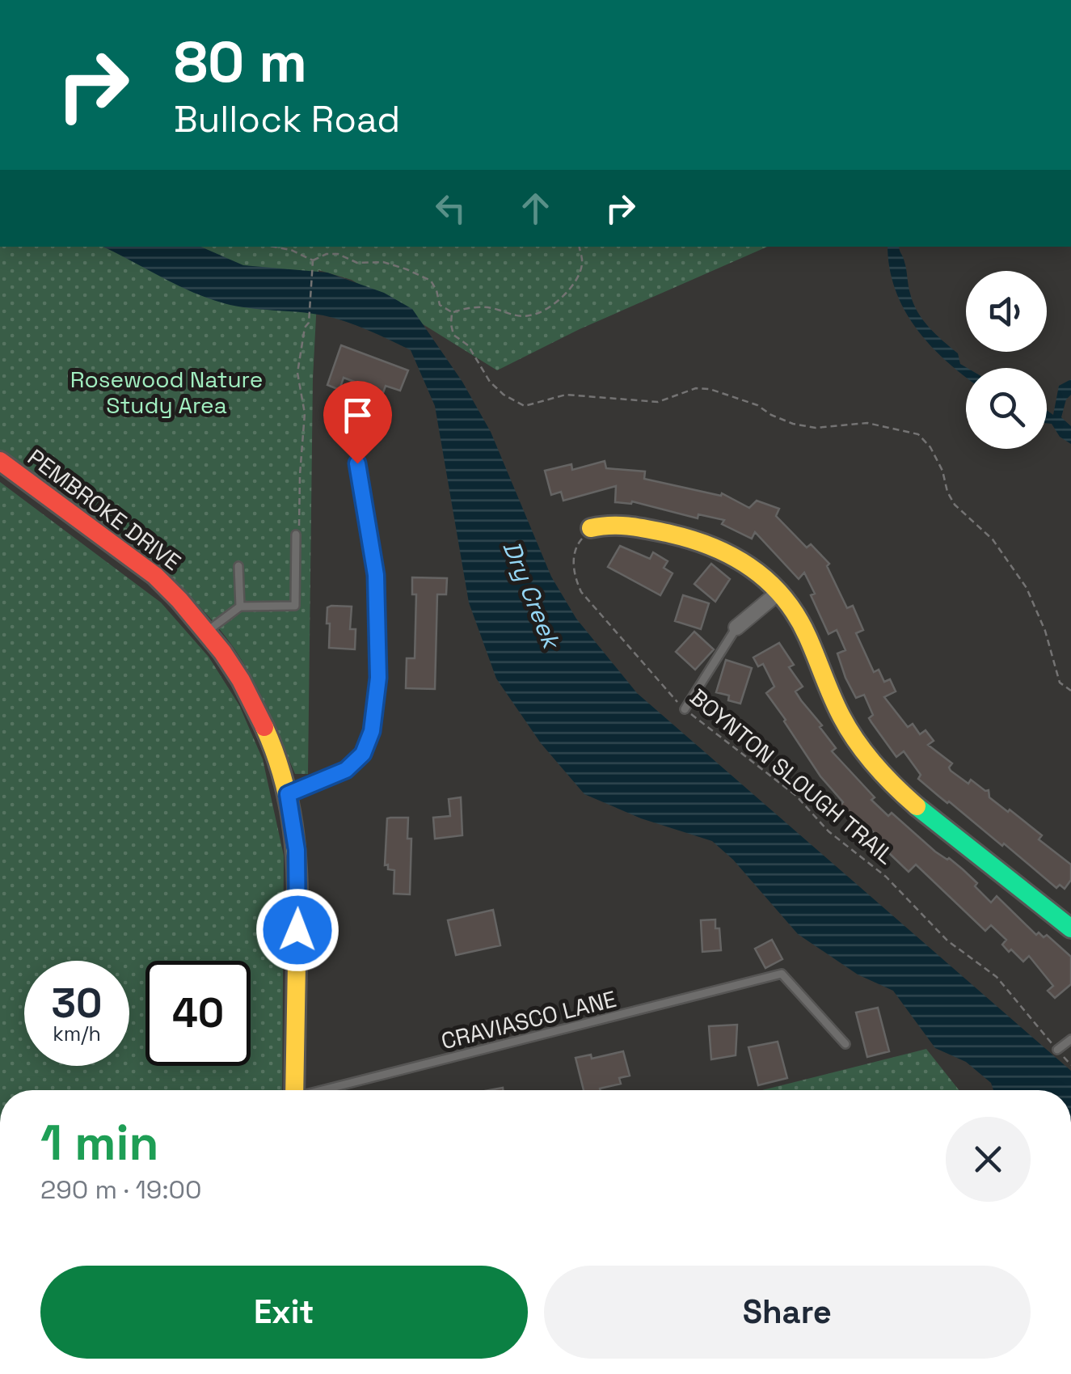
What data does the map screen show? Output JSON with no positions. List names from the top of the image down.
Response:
{
  "streets": {
    "street": ["PEMBROKE DRIVE"],
    "lane": ["CRAVIASCO LANE"],
    "path": ["BOYNTON SLOUGH TRAIL"]
  },
  "water": ["Dry Creek"],
  "parks": ["Rosewood Nature Study Area"],
  "page": {
    "turn": ["80 m", "Bullock Road"],
    "speed": "30 km/h",
    "limit": "40",
    "heading": ["1 min", "290 m · 19:00"],
    "buttons": ["Exit", "Share"]
  }
}
